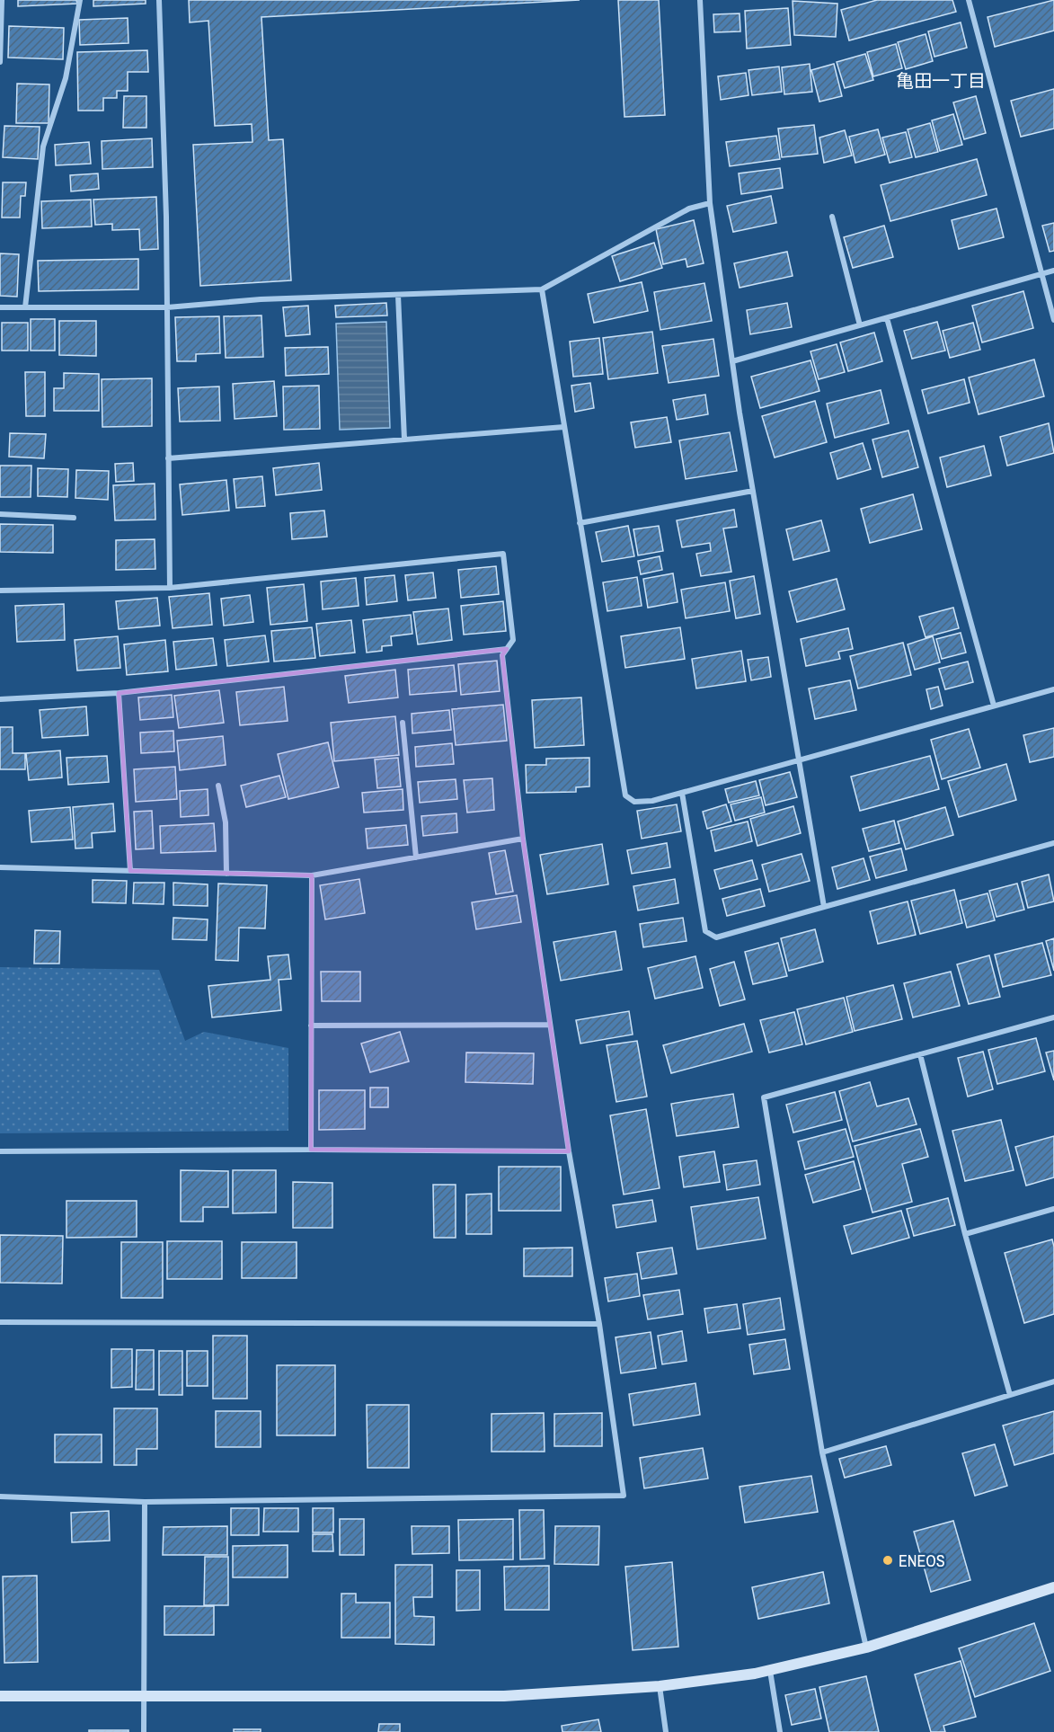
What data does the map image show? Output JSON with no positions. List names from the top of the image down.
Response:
{
  "districts": ["亀田一丁目"],
  "places": ["ENEOS"]
}
